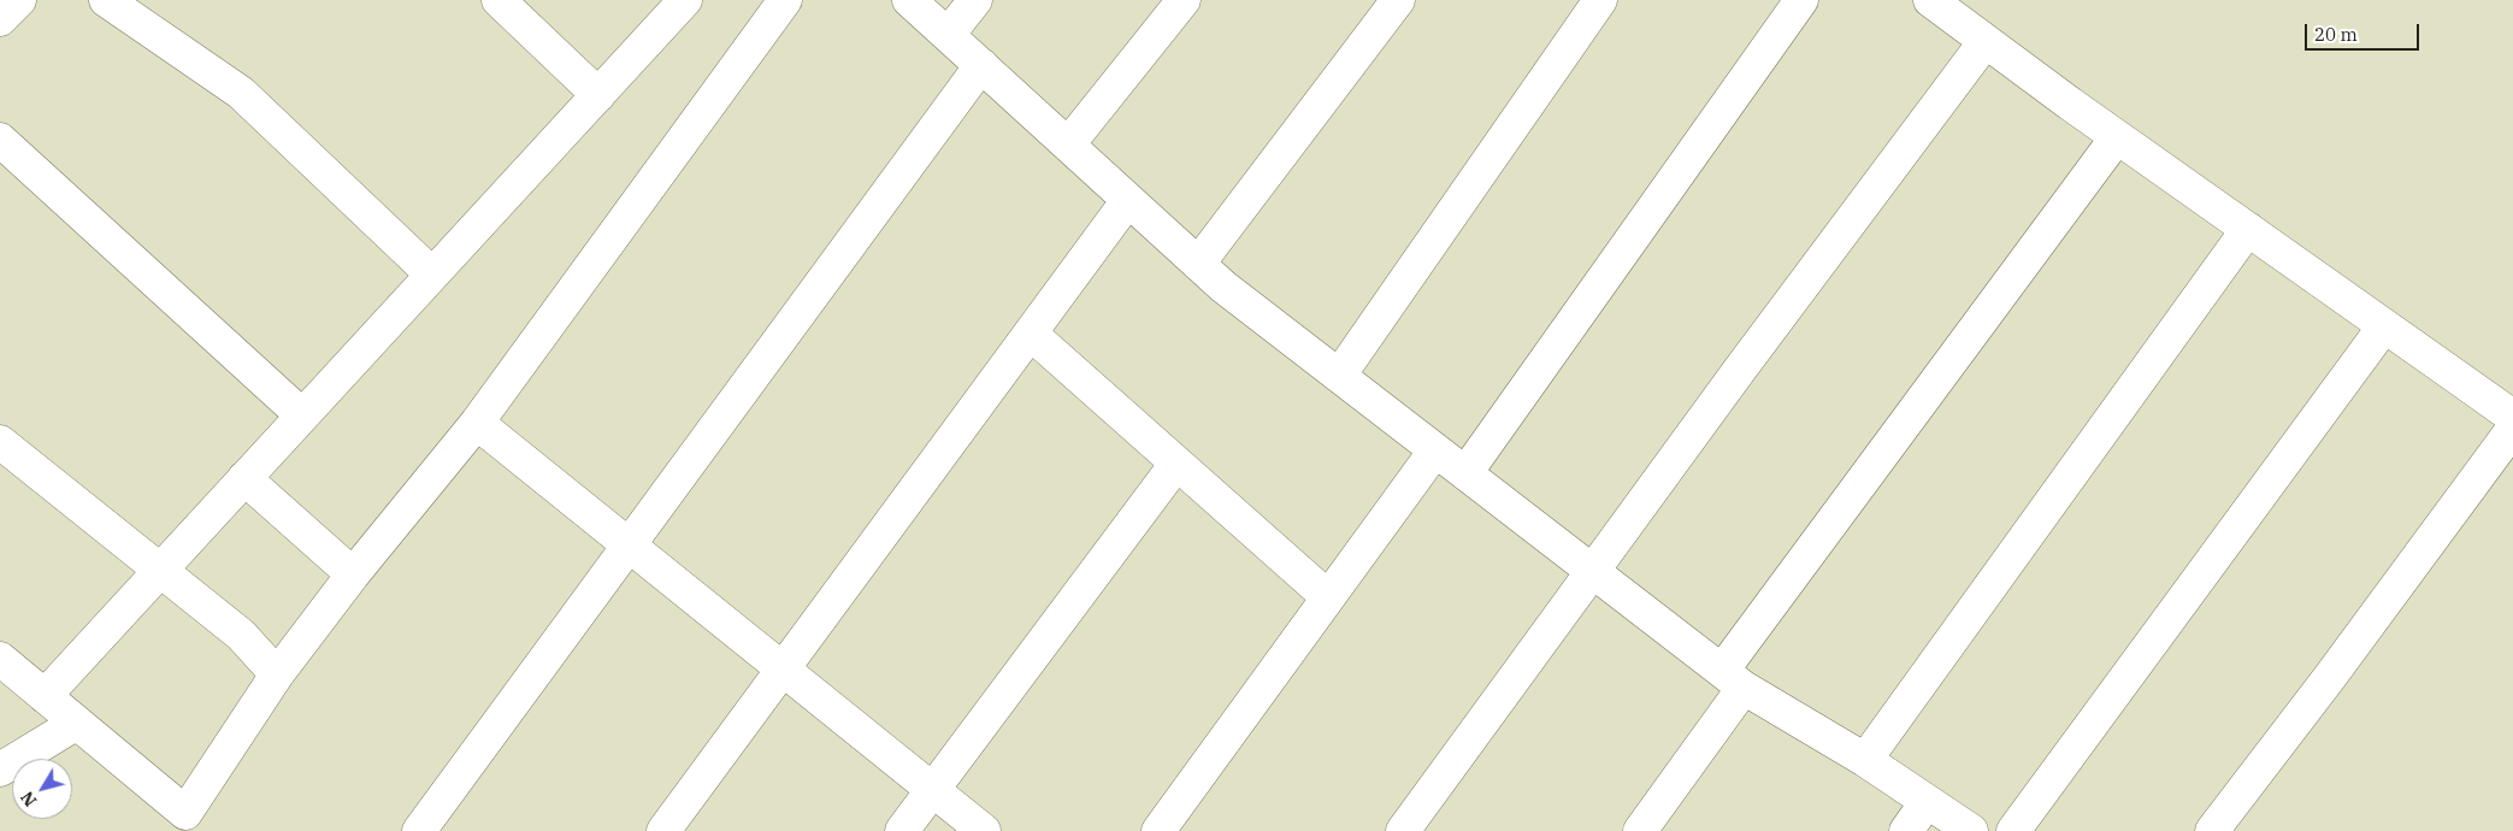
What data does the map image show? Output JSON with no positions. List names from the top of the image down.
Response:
{
  "scale_bar": "20 m",
  "north": "bottom left"
}
